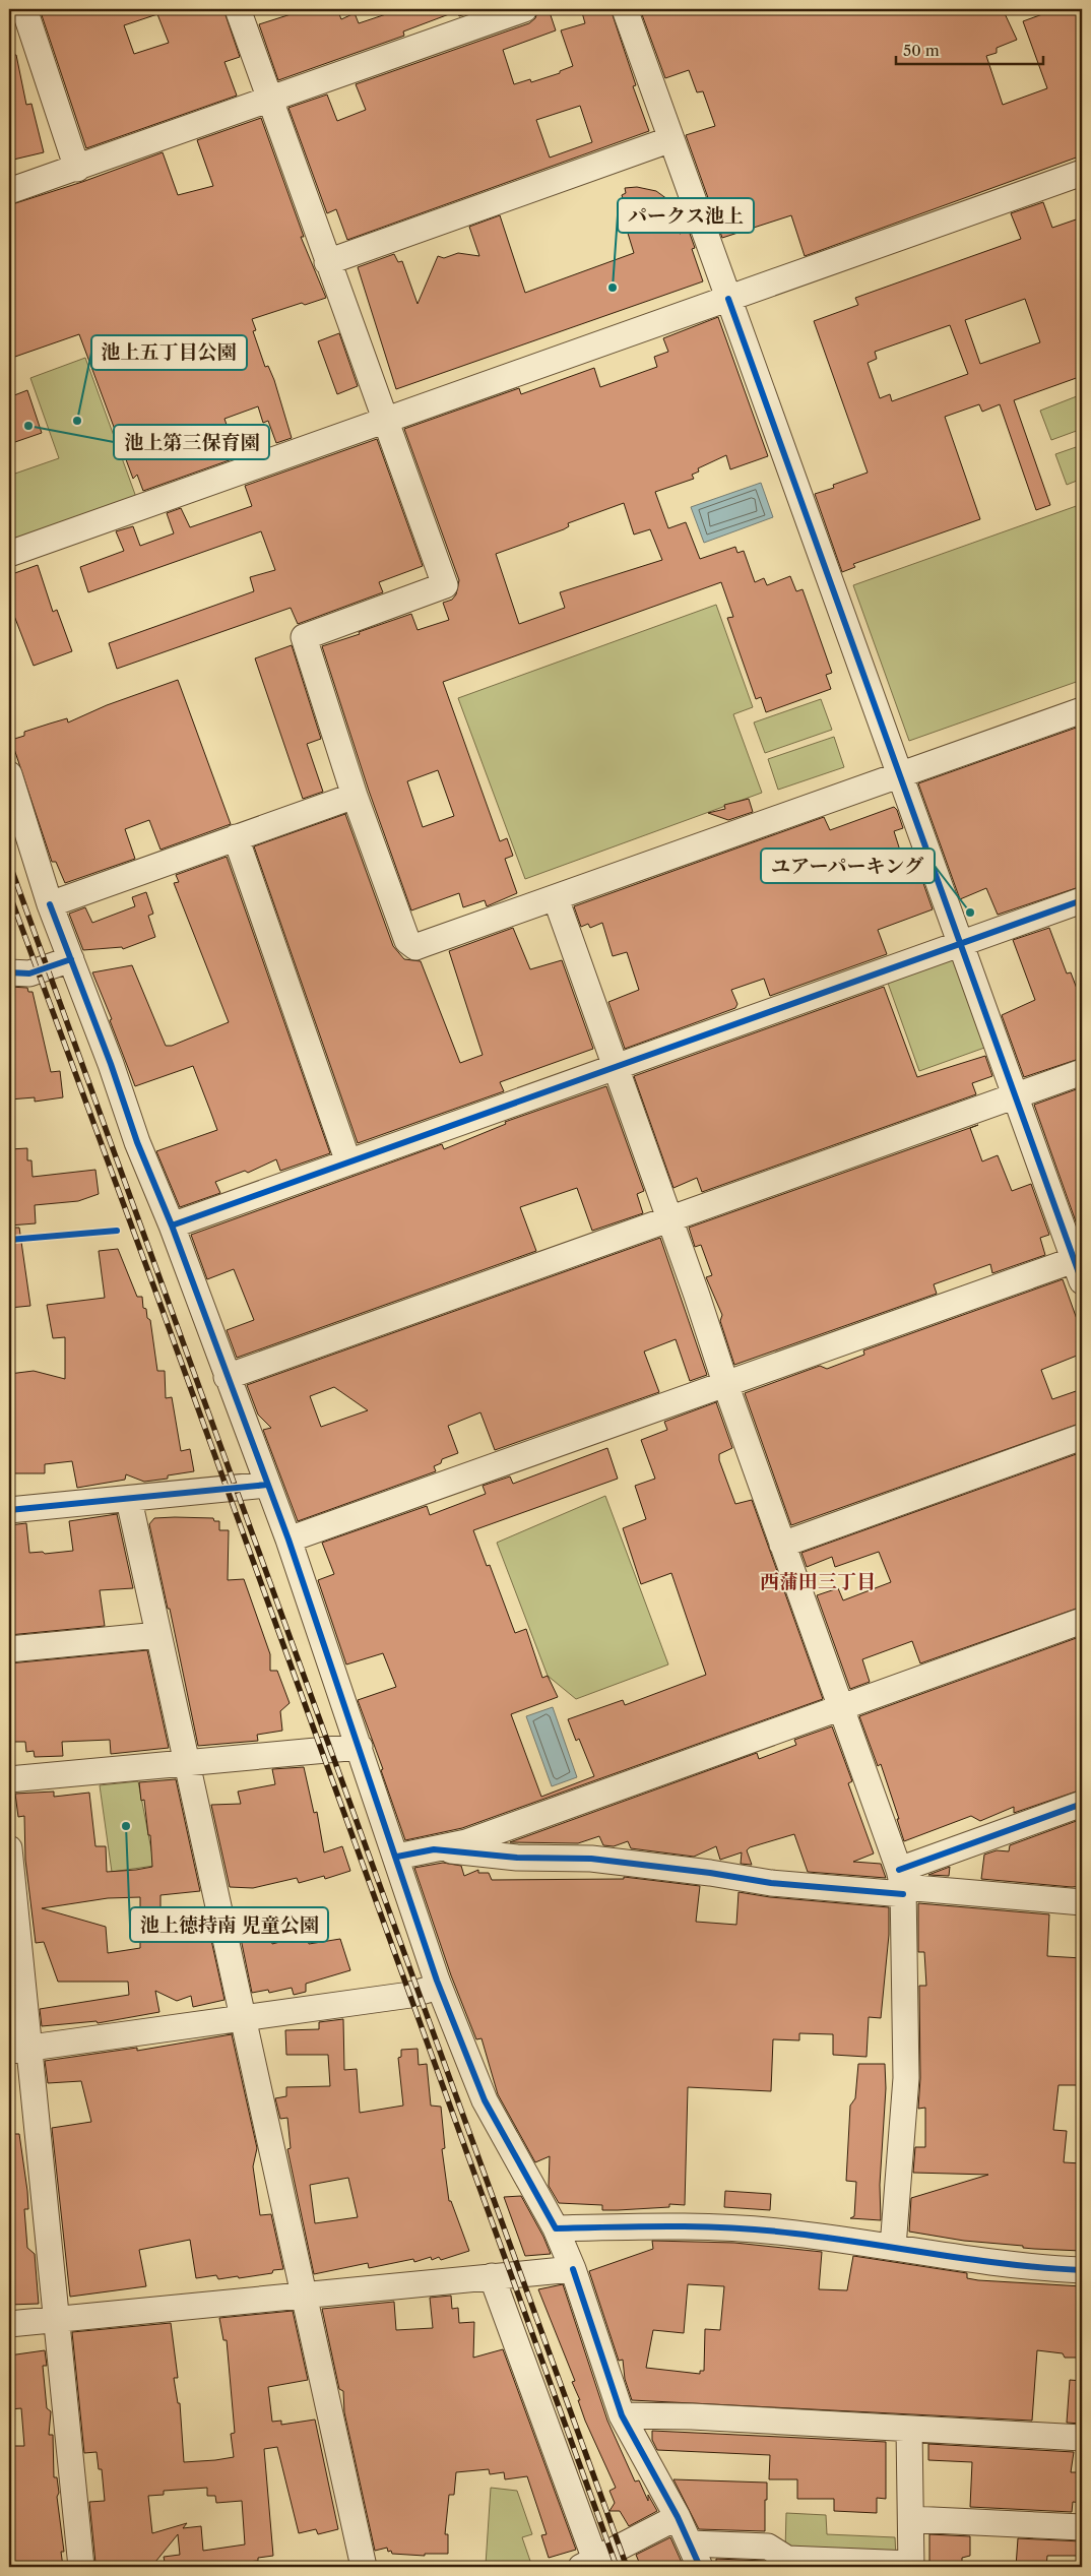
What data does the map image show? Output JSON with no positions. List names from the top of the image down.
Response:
{
  "districts": ["西蒲田三丁目"],
  "places": [
    "パークス池上",
    "池上五丁目公園",
    "池上第三保育園",
    "ユアーパーキング",
    "池上徳持南 児童公園"
  ],
  "scale_bar": "50 m"
}
